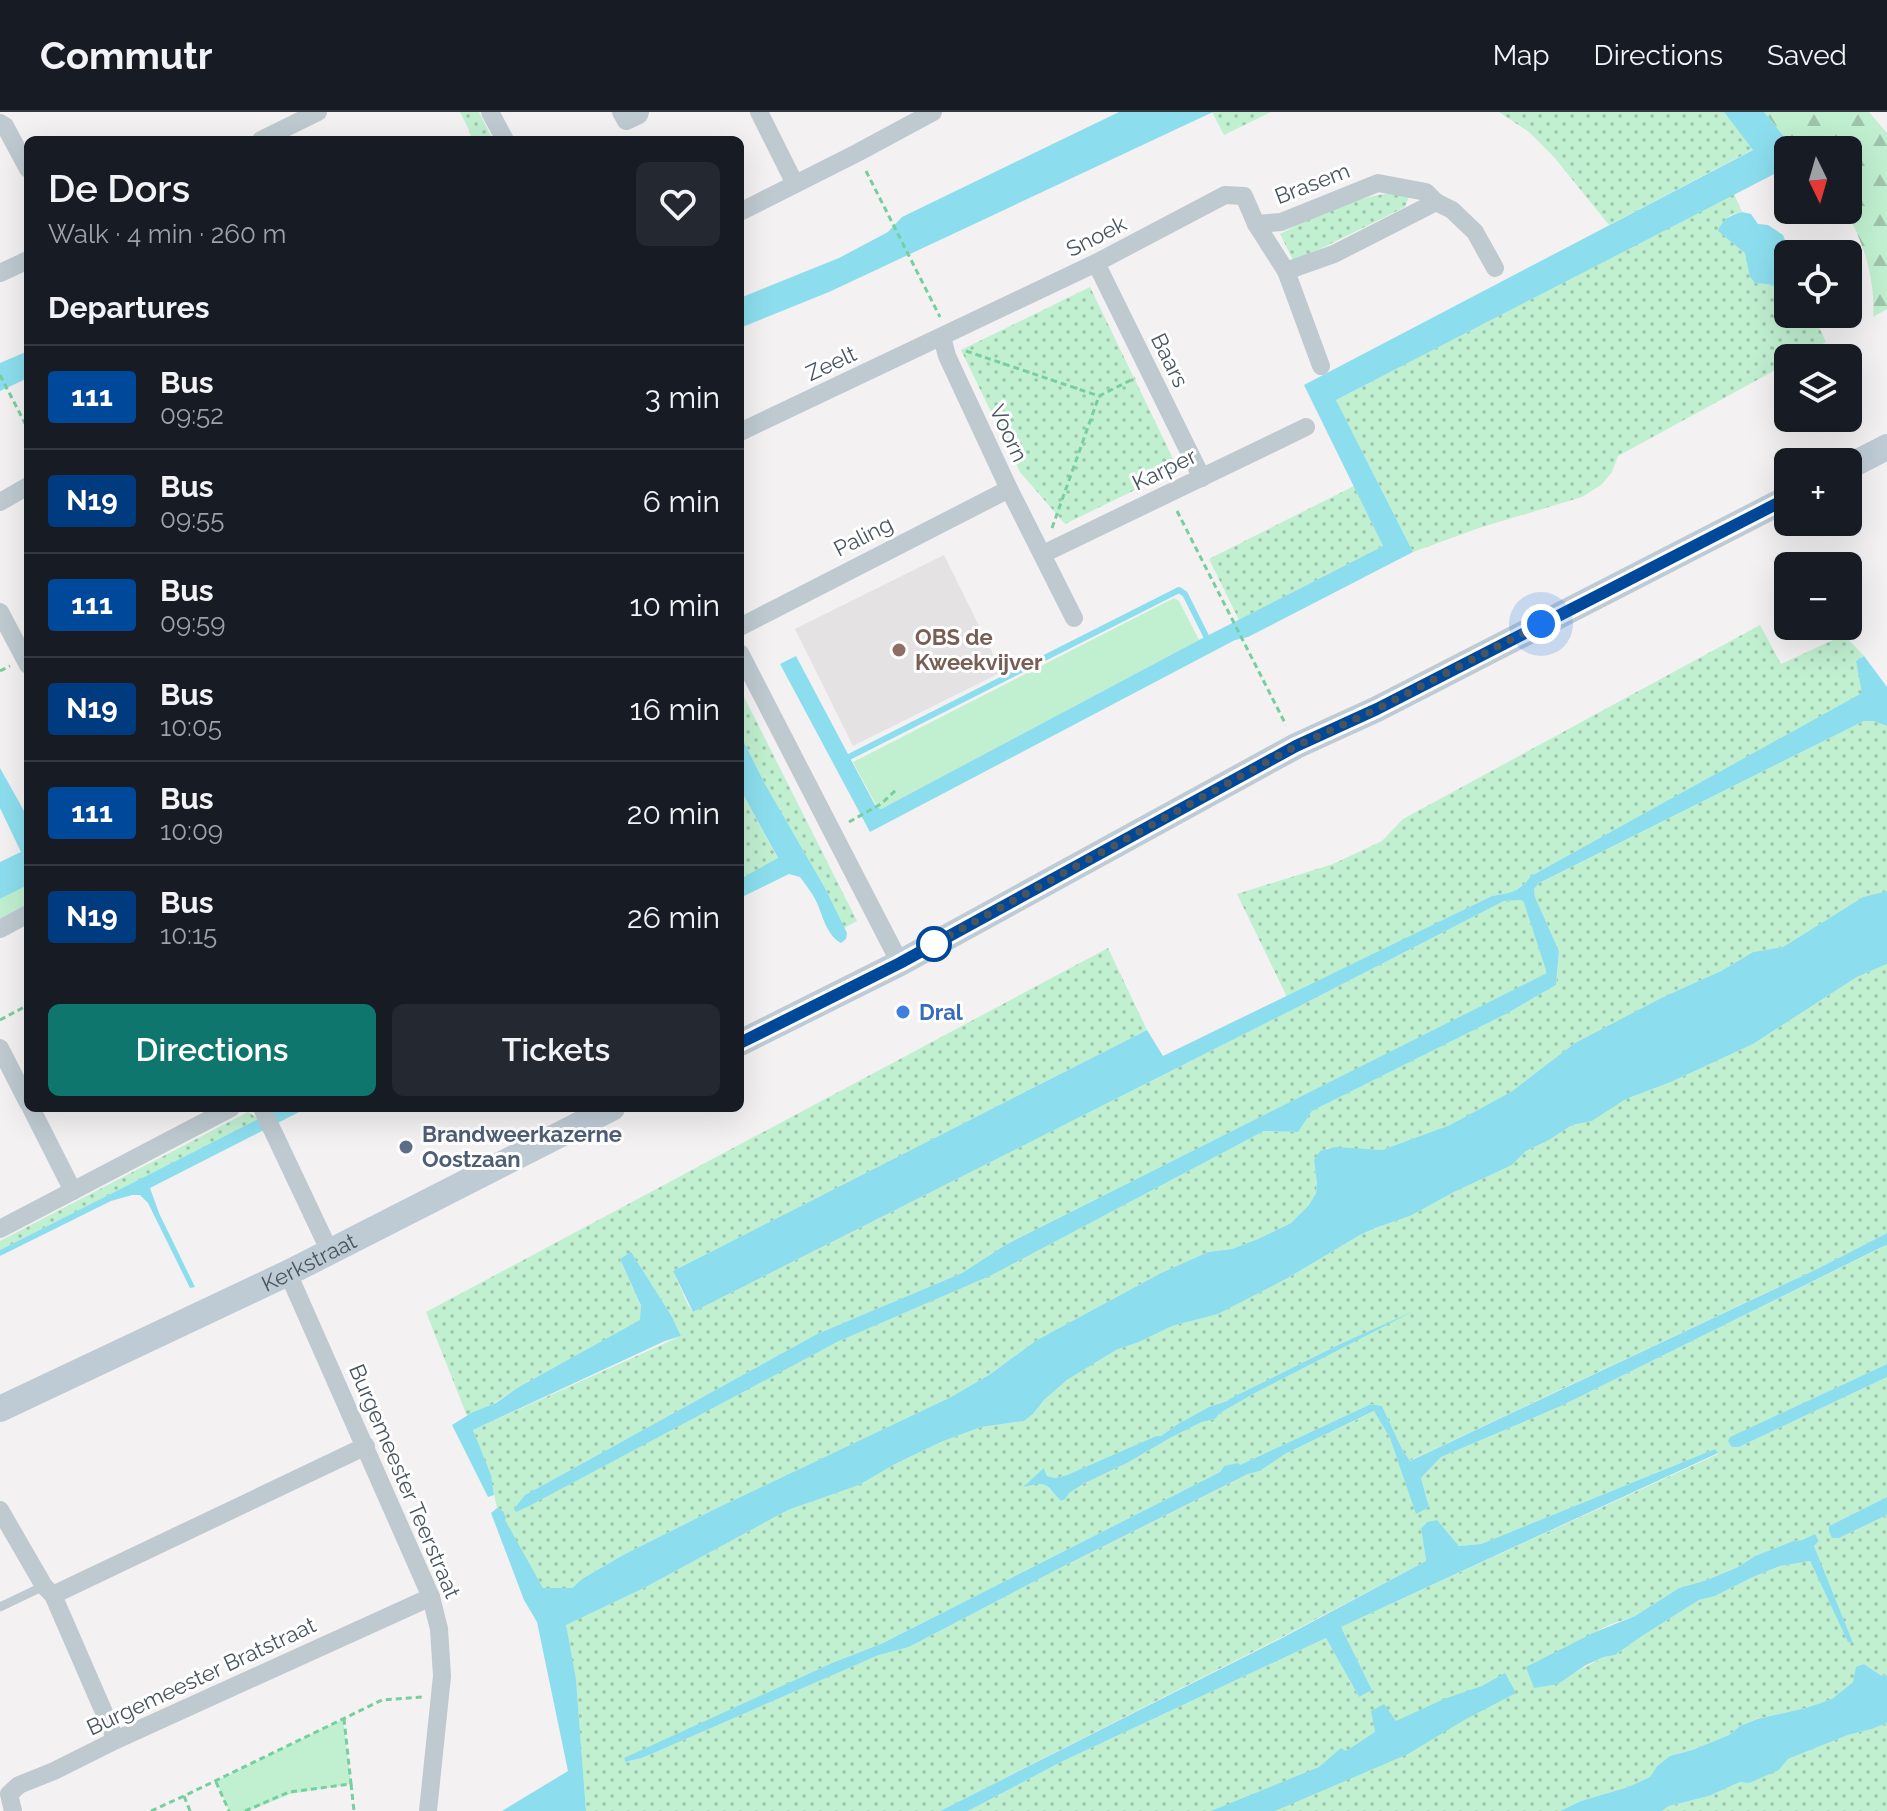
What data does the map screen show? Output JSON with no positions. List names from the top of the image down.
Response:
{
  "streets": {
    "street": [
      "Brasem",
      "Snoek",
      "Baars",
      "Zeelt",
      "Voorn",
      "Karper",
      "Paling",
      "Kerkstraat",
      "Burgemeester Teerstraat",
      "Burgemeester Bratstraat"
    ]
  },
  "crossings": [
    ["Brasem", "Snoek"],
    ["Snoek", "Baars"],
    ["Snoek", "Zeelt"],
    ["Snoek", "Voorn"],
    ["Baars", "Karper"],
    ["Zeelt", "Voorn"],
    ["Voorn", "Karper"],
    ["Voorn", "Paling"],
    ["Kerkstraat", "Burgemeester Teerstraat"],
    ["Burgemeester Teerstraat", "Burgemeester Bratstraat"]
  ],
  "places": ["OBS de Kweekvijver", "Dral", "Brandweerkazerne Oostzaan"],
  "lines": ["bus line 111"],
  "north": "bottom",
  "page": {
    "header": "Commutr",
    "nav": ["Map", "Directions", "Saved"],
    "map_buttons": ["+", "−"],
    "heading": [
      ["De Dors", "Walk · 4 min · 260 m"],
      "Departures"
    ],
    "list": [
      {
        "mark": "111",
        "name": "Bus",
        "note": "09:52",
        "value": "3 min"
      },
      {
        "mark": "N19",
        "name": "Bus",
        "note": "09:55",
        "value": "6 min"
      },
      {
        "mark": "111",
        "name": "Bus",
        "note": "09:59",
        "value": "10 min"
      },
      {
        "mark": "N19",
        "name": "Bus",
        "note": "10:05",
        "value": "16 min"
      },
      {
        "mark": "111",
        "name": "Bus",
        "note": "10:09",
        "value": "20 min"
      },
      {
        "mark": "N19",
        "name": "Bus",
        "note": "10:15",
        "value": "26 min"
      }
    ],
    "buttons": ["Directions", "Tickets"]
  }
}
